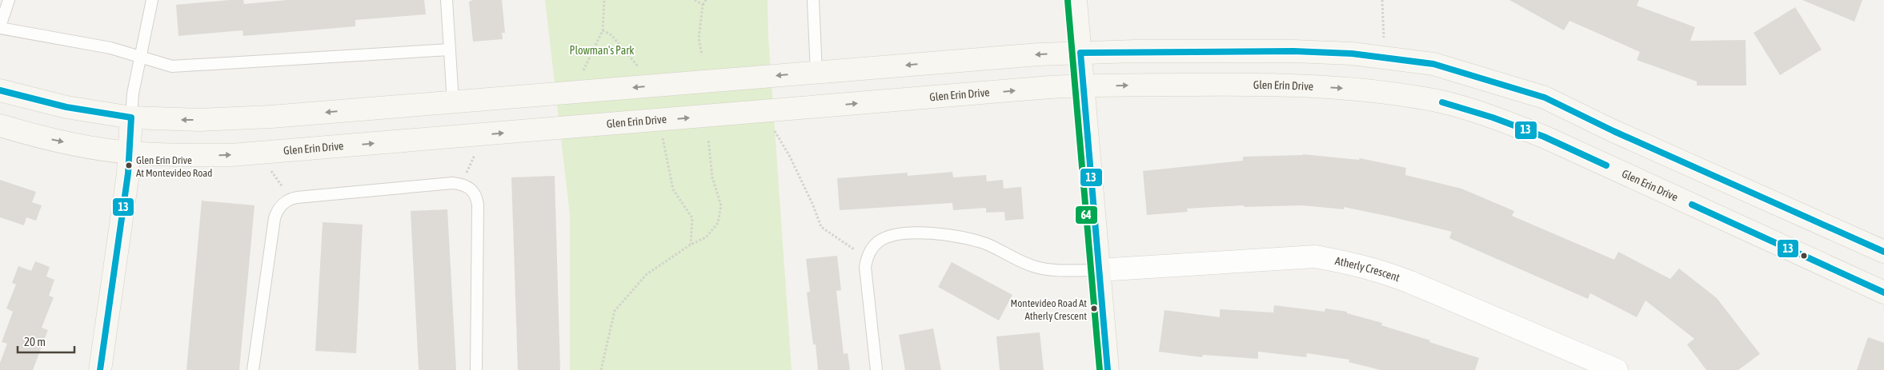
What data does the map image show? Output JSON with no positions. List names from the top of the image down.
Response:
{
  "streets": {
    "street": ["Glen Erin Drive", "Atherly Crescent"]
  },
  "parks": ["Plowman's Park"],
  "places": ["Glen Erin Drive At Montevideo Road", "Montevideo Road At Atherly Crescent"],
  "lines": ["transit line 64", "transit line 13"],
  "scale_bar": "20 m"
}
